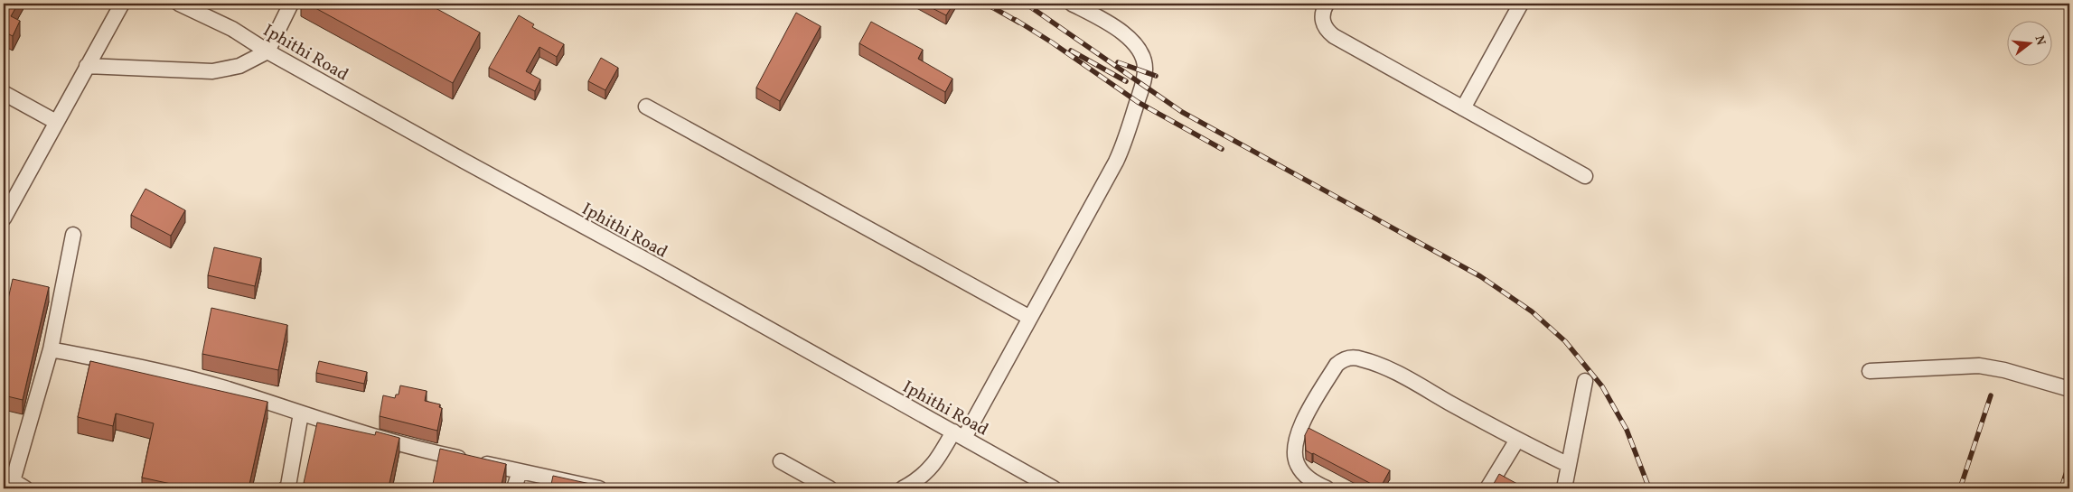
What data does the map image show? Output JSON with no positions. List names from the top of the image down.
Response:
{
  "streets": {
    "lane": ["Iphithi Road"]
  },
  "north": "right"
}
